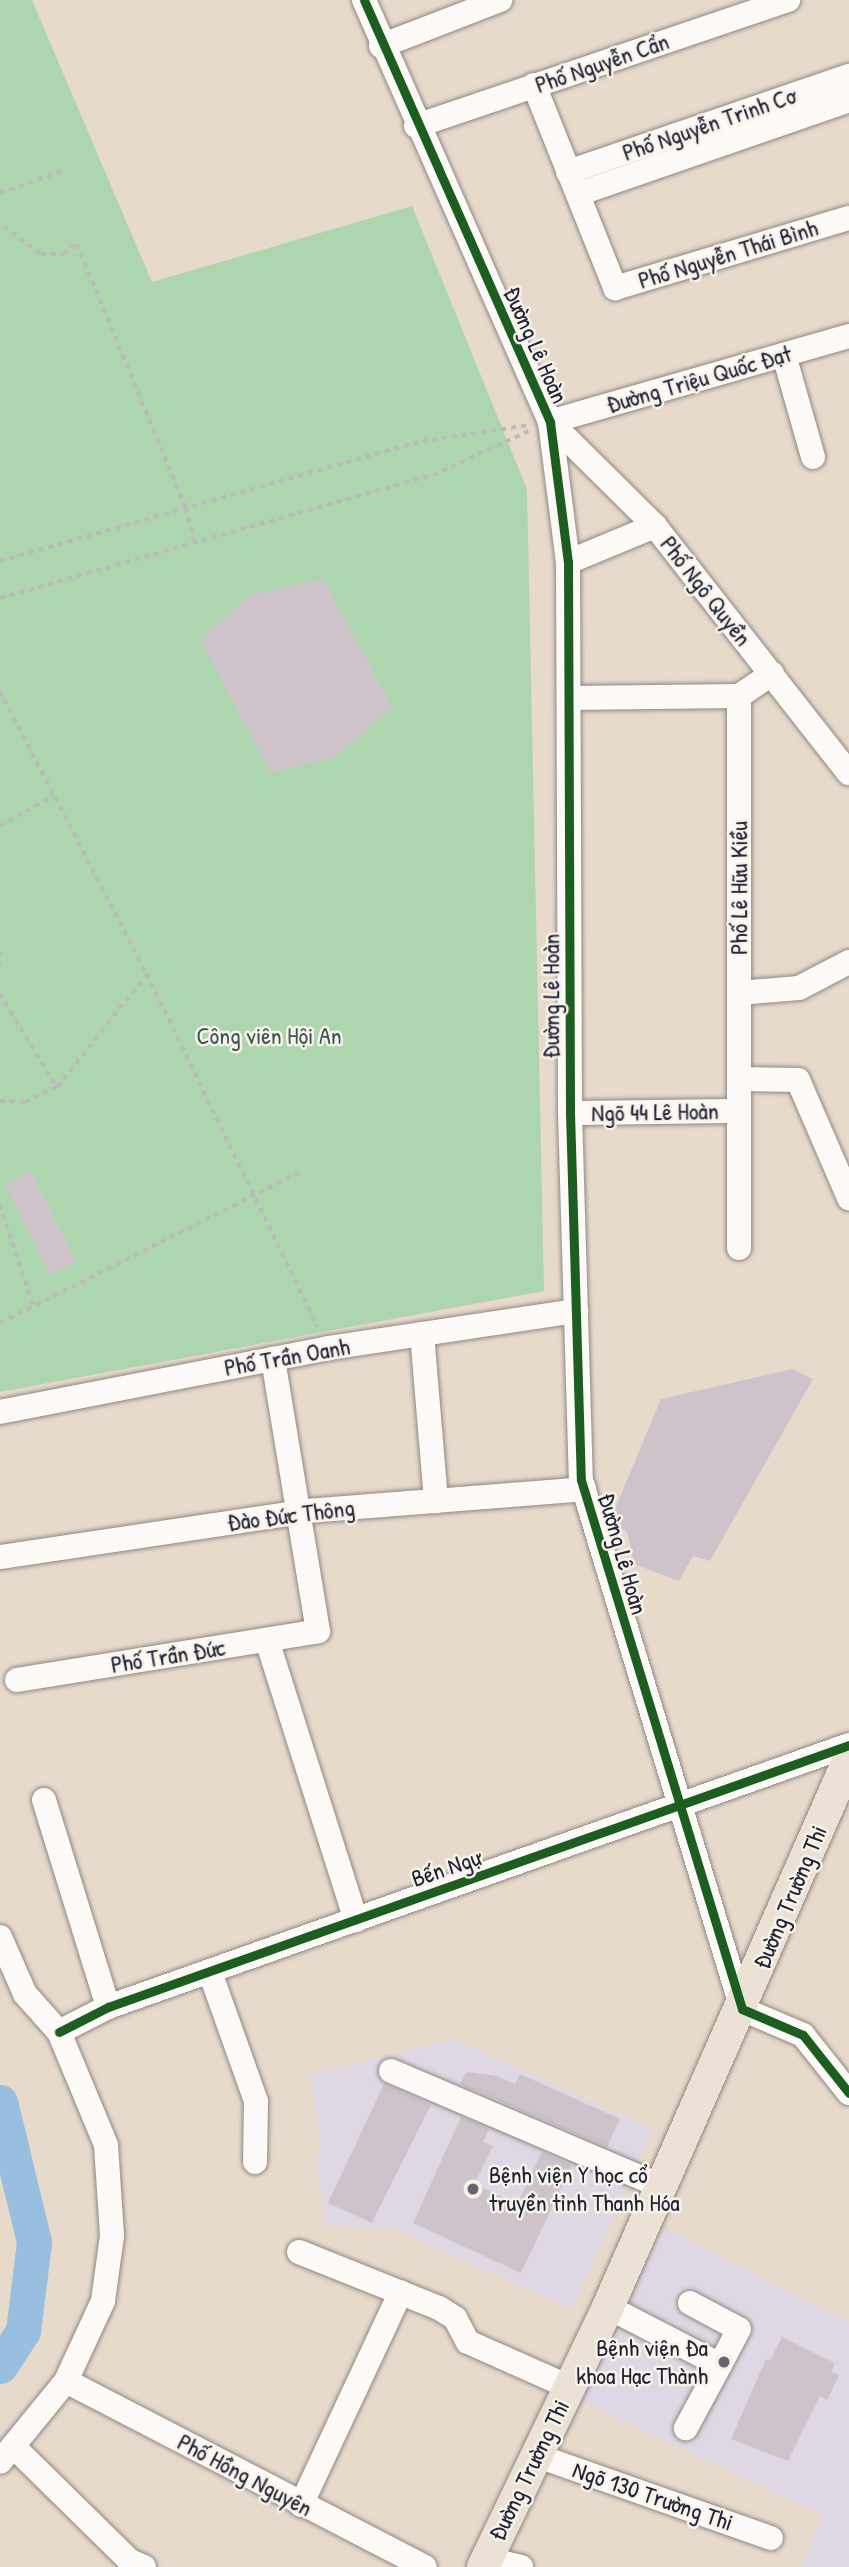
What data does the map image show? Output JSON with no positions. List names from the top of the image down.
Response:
{
  "streets": {
    "main road": ["Đường Trường Thi"],
    "street": [
      "Phố Nguyễn Cẩn",
      "Phố Nguyễn Trinh Cơ",
      "Phố Nguyễn Thái Bình",
      "Đường Lê Hoàn",
      "Đường Triệu Quốc Đạt",
      "Phố Ngô Quyền",
      "Phố Lê Hữu Kiều",
      "Ngõ 44 Lê Hoàn",
      "Phố Trần Oanh",
      "Đào Đức Thông",
      "Phố Trần Đức",
      "Bến Ngự",
      "Phố Hồng Nguyên",
      "Ngõ 130 Trường Thi"
    ]
  },
  "crossings": [
    ["Phố Nguyễn Cẩn", "Phố Nguyễn Thái Bình"],
    ["Phố Nguyễn Cẩn", "Đường Lê Hoàn"],
    ["Phố Nguyễn Trinh Cơ", "Phố Nguyễn Thái Bình"],
    ["Đường Lê Hoàn", "Đường Triệu Quốc Đạt"],
    ["Đường Lê Hoàn", "Phố Ngô Quyền"],
    ["Đường Lê Hoàn", "Ngõ 44 Lê Hoàn"],
    ["Đường Lê Hoàn", "Phố Trần Oanh"],
    ["Đường Lê Hoàn", "Đào Đức Thông"],
    ["Đường Lê Hoàn", "Bến Ngự"],
    ["Đường Lê Hoàn", "Đường Trường Thi"],
    ["Đường Triệu Quốc Đạt", "Phố Ngô Quyền"],
    ["Phố Lê Hữu Kiều", "Ngõ 44 Lê Hoàn"],
    ["Đào Đức Thông", "Phố Trần Đức"],
    ["Đường Trường Thi", "Ngõ 130 Trường Thi"]
  ],
  "parks": ["Công viên Hội An"],
  "places": ["Bệnh viện Y học cổ truyền tỉnh Thanh Hóa", "Bệnh viện Đa khoa Hạc Thành"]
}
